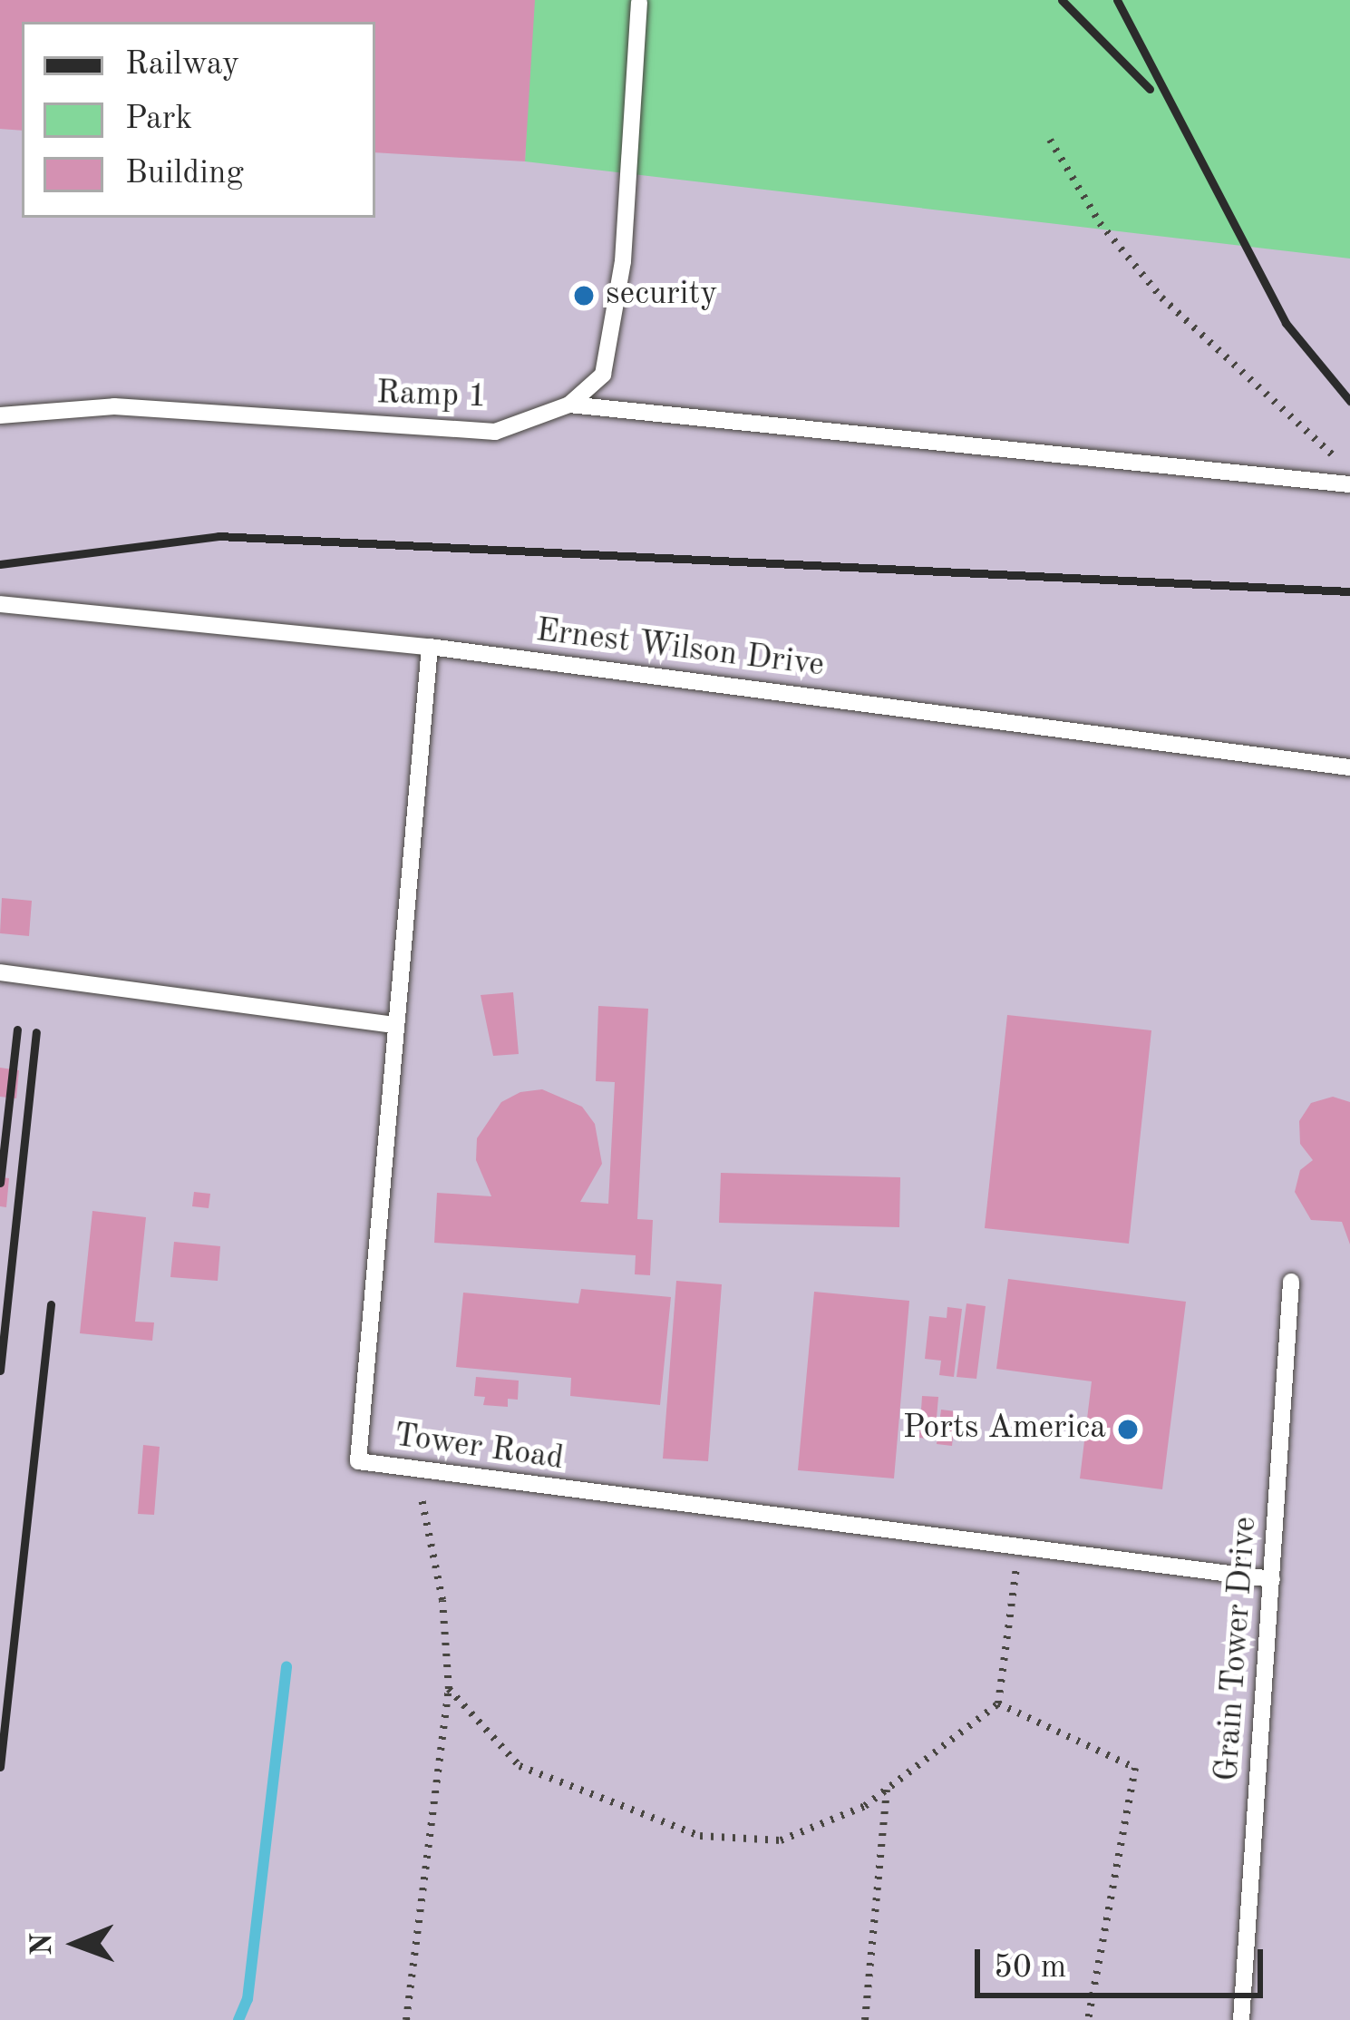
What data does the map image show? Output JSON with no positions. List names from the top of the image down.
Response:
{
  "streets": {
    "lane": [
      "Ramp 1",
      "Ernest Wilson Drive",
      "Tower Road",
      "Grain Tower Drive"
    ]
  },
  "crossings": [
    ["Ernest Wilson Drive", "Tower Road"],
    ["Tower Road", "Grain Tower Drive"]
  ],
  "places": ["security", "Ports America"],
  "legend": ["Railway", "Park", "Building"],
  "scale_bar": "50 m",
  "north": "left"
}
